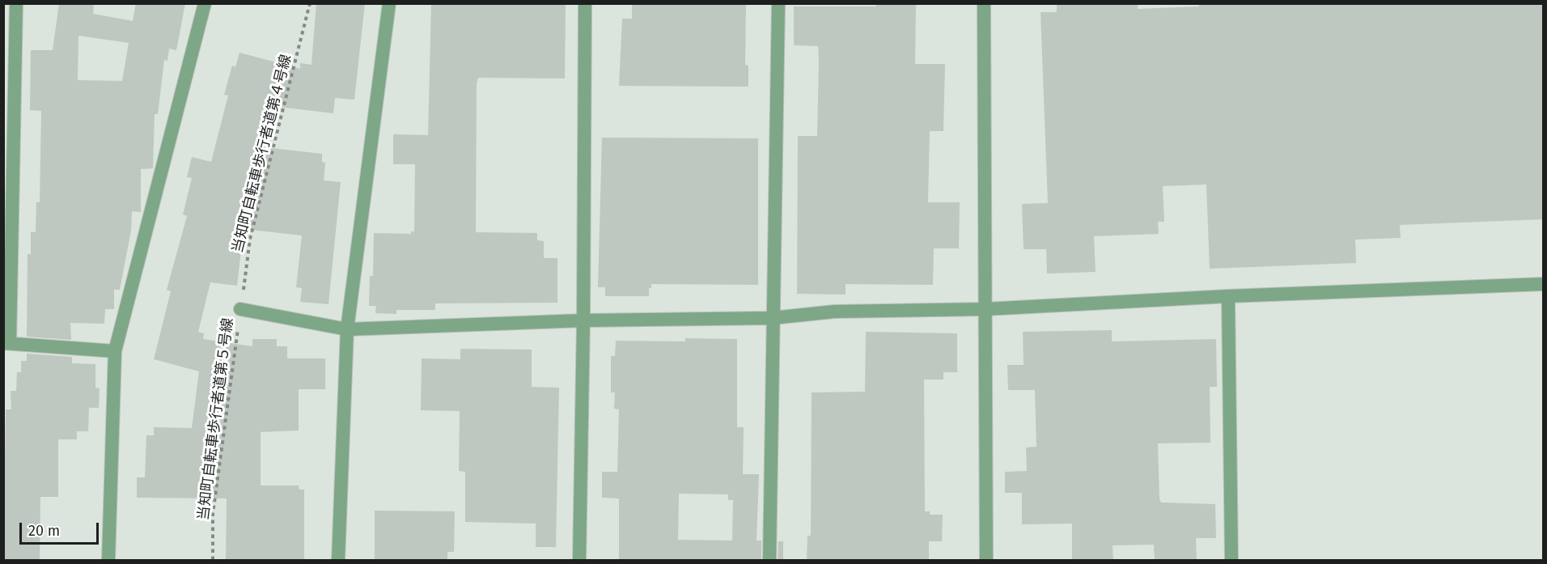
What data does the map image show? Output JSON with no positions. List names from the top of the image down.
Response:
{
  "streets": {
    "path": ["当知町自転車歩行者道第４号線", "当知町自転車歩行者道第５号線"]
  },
  "crossings": [
    ["当知町自転車歩行者道第４号線", "当知町自転車歩行者道第５号線"]
  ],
  "scale_bar": "20 m"
}
